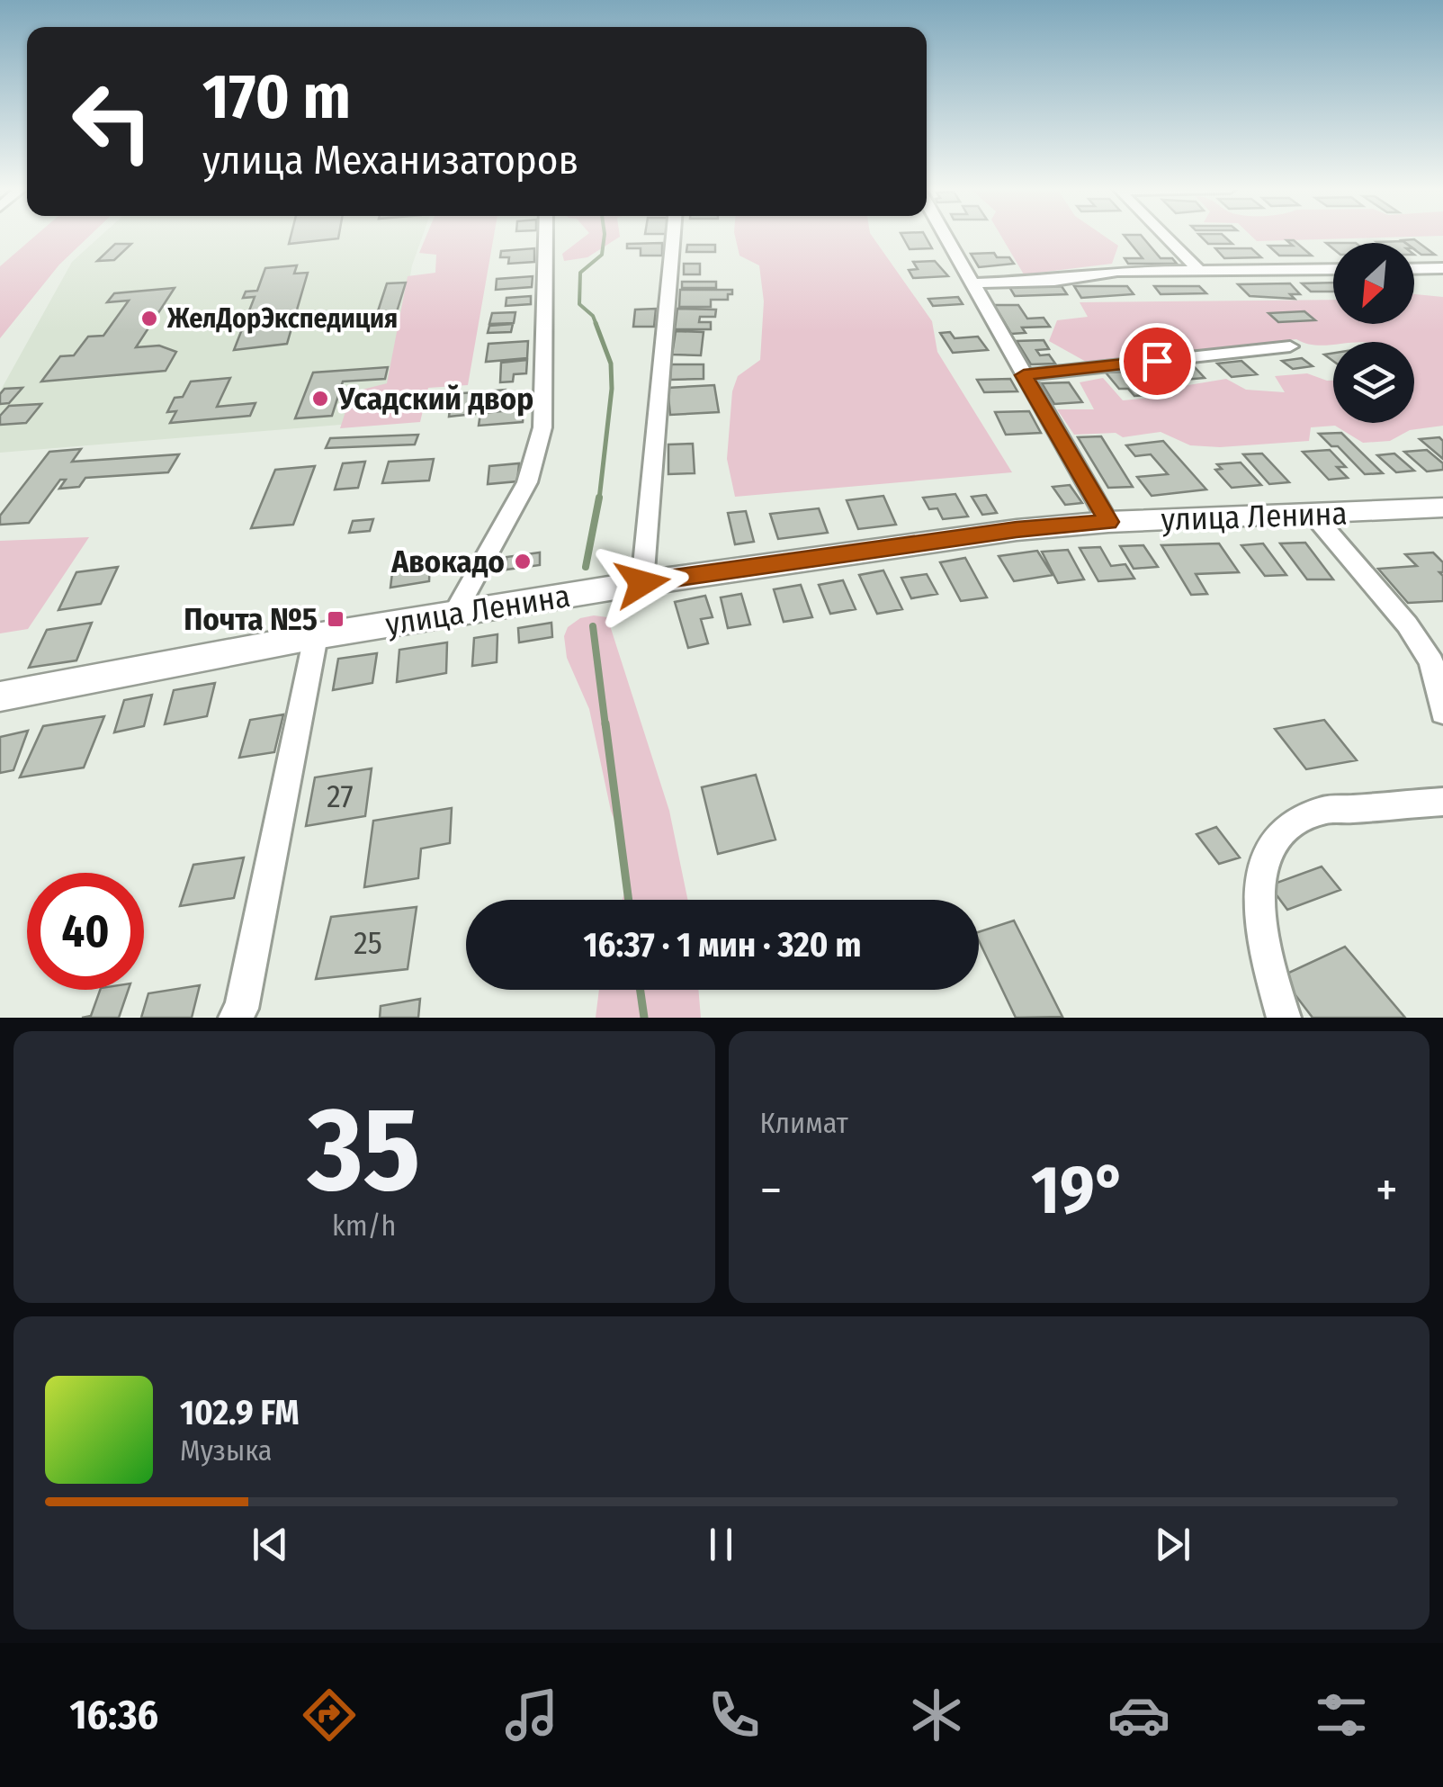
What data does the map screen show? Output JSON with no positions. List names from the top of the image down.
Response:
{
  "streets": {
    "street": ["улица Ленина"]
  },
  "places": {
    "other": ["ЖелДорЭкспедиция", "Усадский двор", "Авокадо"],
    "transit": ["Почта №5"]
  },
  "house_numbers": ["27", "25"],
  "north": "bottom left",
  "page": {
    "turn": ["170 m", "улица Механизаторов"],
    "limit": "40",
    "trip": "16:37 · 1 мин · 320 m",
    "tile": [
      ["35", "km/h"],
      "Климат"
    ],
    "heat": ["−", "19°", "+"],
    "song": ["102.9 FM", "Музыка"],
    "tabs": "16:36"
  }
}
